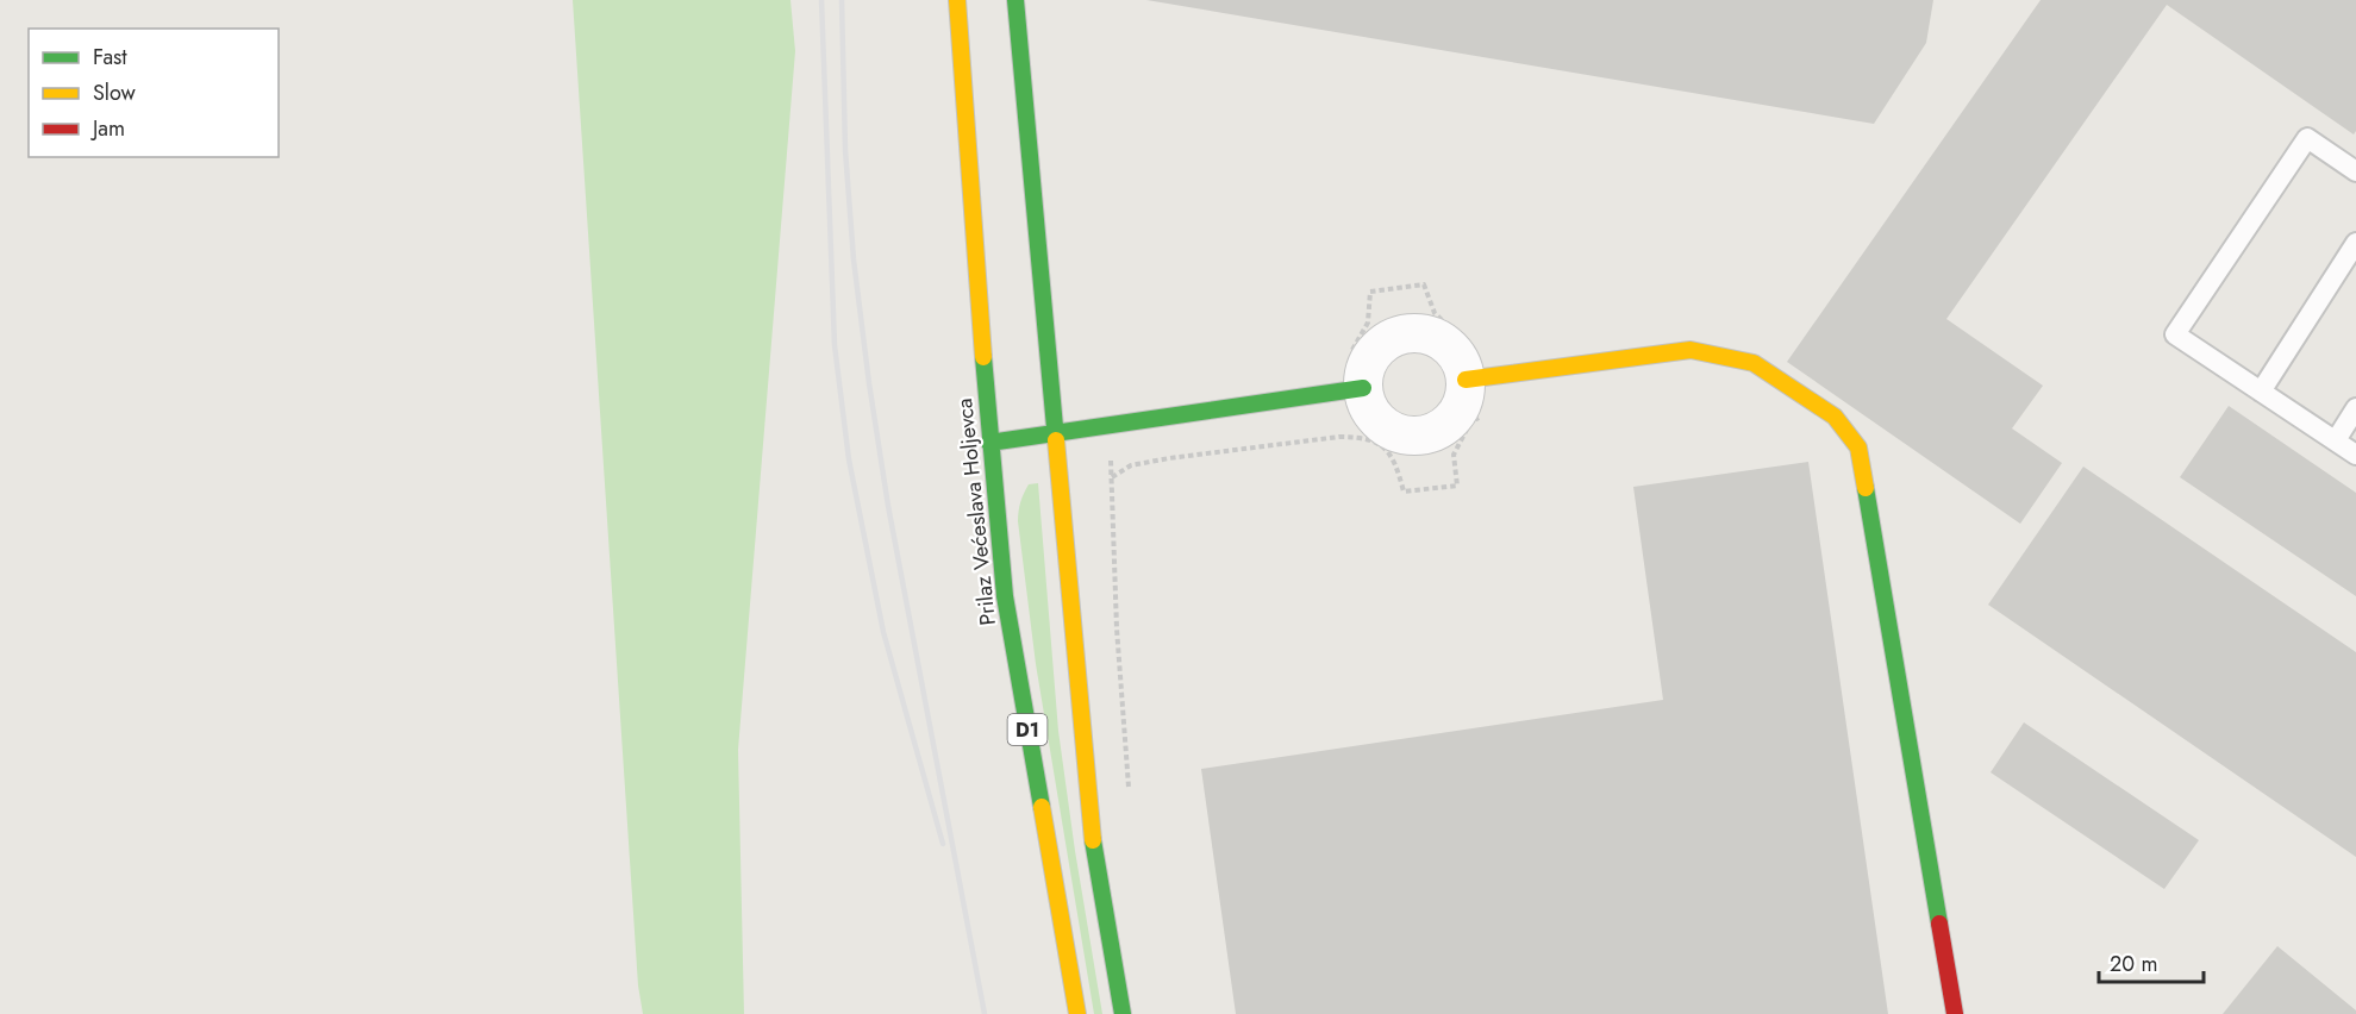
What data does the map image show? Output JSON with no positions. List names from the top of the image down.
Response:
{
  "streets": {
    "main road": ["Prilaz Većeslava Holjevca", "D1"]
  },
  "legend": ["Fast", "Slow", "Jam"],
  "scale_bar": "20 m"
}
